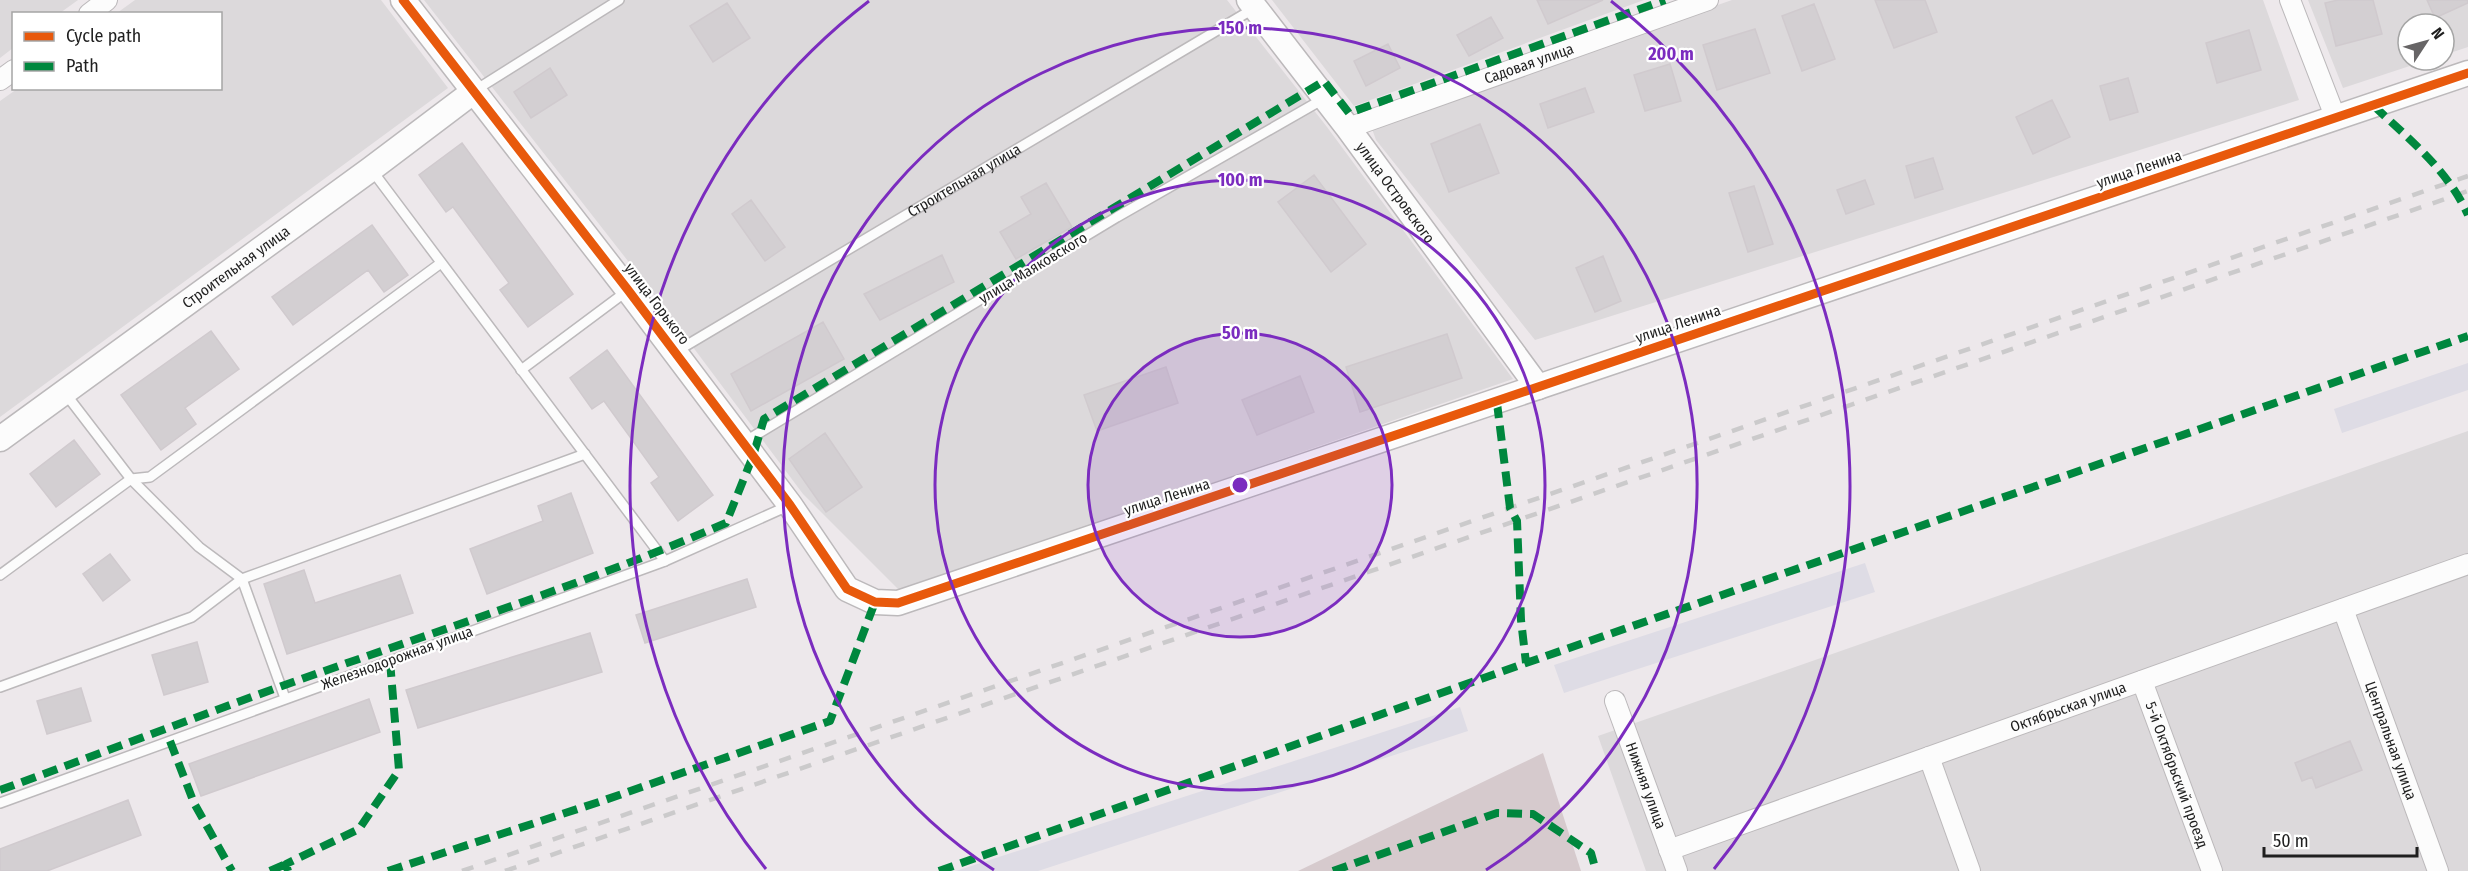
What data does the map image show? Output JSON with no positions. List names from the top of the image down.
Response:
{
  "streets": {
    "street": [
      "Садовая улица",
      "улица Ленина",
      "Строительная улица",
      "улица Островского",
      "улица Горького",
      "Октябрьская улица",
      "Центральная улица",
      "5-й Октябрьский проезд",
      "Нижняя улица"
    ],
    "lane": ["улица Маяковского", "Железнодорожная улица"]
  },
  "crossings": [
    ["Садовая улица", "улица Островского"],
    ["улица Ленина", "улица Островского"],
    ["улица Ленина", "улица Горького"],
    ["Строительная улица", "улица Островского"],
    ["Строительная улица", "улица Горького"],
    ["улица Островского", "улица Маяковского"],
    ["улица Маяковского", "улица Горького"],
    ["улица Горького", "Железнодорожная улица"],
    ["Октябрьская улица", "Центральная улица"],
    ["Октябрьская улица", "5-й Октябрьский проезд"],
    ["Октябрьская улица", "Нижняя улица"]
  ],
  "legend": ["Cycle path", "Path"],
  "scale_bar": "50 m",
  "north": "top right",
  "rings": [
    "150 m",
    "200 m",
    "100 m",
    "50 m"
  ]
}
